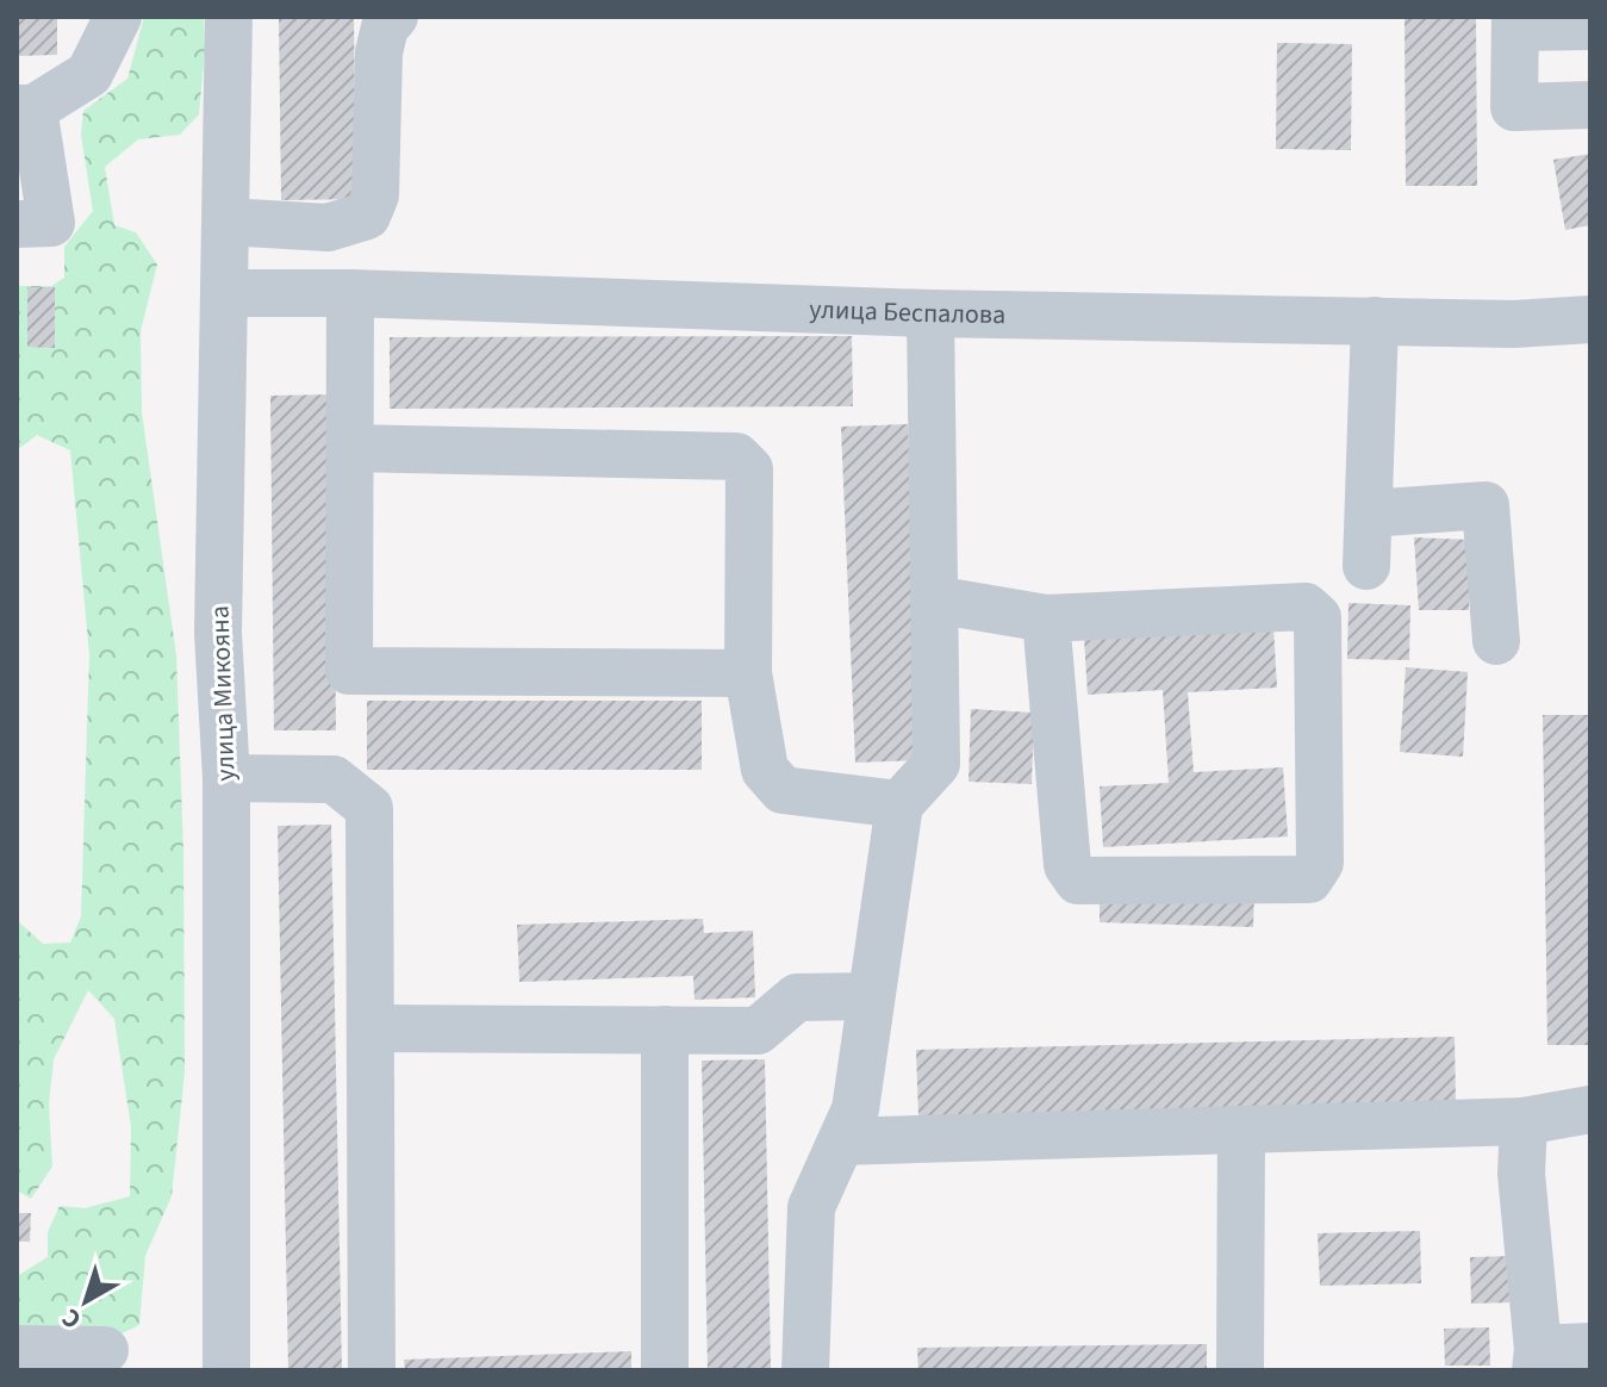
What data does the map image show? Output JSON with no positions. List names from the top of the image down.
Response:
{
  "streets": {
    "street": ["улица Беспалова", "улица Микояна"]
  },
  "crossings": [
    ["улица Беспалова", "улица Микояна"]
  ],
  "north": "bottom left"
}
